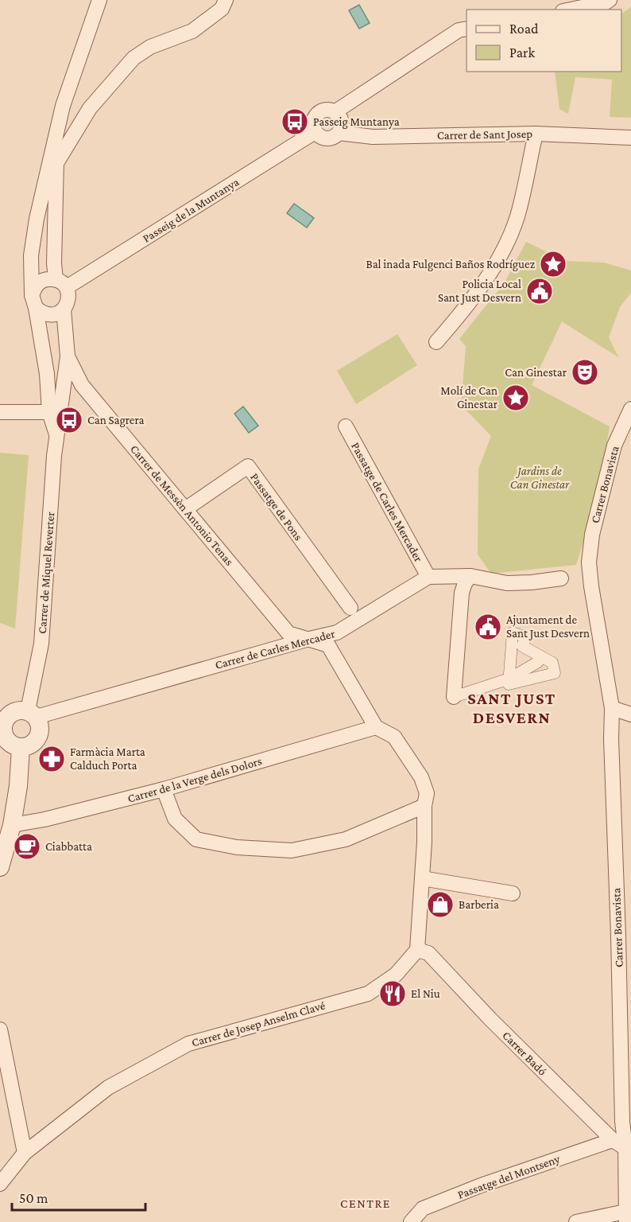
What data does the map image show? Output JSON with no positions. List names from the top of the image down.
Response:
{
  "streets": {
    "street": [
      "Carrer de Sant Josep",
      "Passeig de la Muntanya",
      "Carrer Bonavista",
      "Passatge de Carles Mercader",
      "Carrer de Messèn Antonio Tenas",
      "Passatge de Pons",
      "Carrer de Miquel Reverter",
      "Carrer de Carles Mercader",
      "Carrer de la Verge dels Dolors",
      "Carrer de Josep Anselm Clavé",
      "Carrer Badó",
      "Passatge del Montseny"
    ]
  },
  "crossings": [
    ["Carrer de Sant Josep", "Passeig de la Muntanya"],
    ["Passeig de la Muntanya", "Carrer de Miquel Reverter"],
    ["Carrer Bonavista", "Carrer Badó"],
    ["Carrer Bonavista", "Passatge del Montseny"],
    ["Passatge de Carles Mercader", "Carrer de Carles Mercader"],
    ["Carrer de Messèn Antonio Tenas", "Passatge de Pons"],
    ["Carrer de Messèn Antonio Tenas", "Carrer de Miquel Reverter"],
    ["Carrer de Messèn Antonio Tenas", "Carrer de Carles Mercader"],
    ["Carrer de Miquel Reverter", "Carrer de Carles Mercader"],
    ["Carrer de Josep Anselm Clavé", "Carrer Badó"],
    ["Carrer Badó", "Passatge del Montseny"]
  ],
  "districts": ["SANT JUST DESVERN", "CENTRE"],
  "parks": ["Jardins de Can Ginestar"],
  "places": {
    "bus stop": ["Passeig Muntanya", "Can Sagrera"],
    "place": ["Bal inada Fulgenci Baños Rodríguez", "Molí de Can Ginestar"],
    "public building": ["Policia Local Sant Just Desvern", "Ajuntament de Sant Just Desvern"],
    "theatre": ["Can Ginestar"],
    "pharmacy": ["Farmàcia Marta Calduch Porta"],
    "cafe": ["Ciabbatta"],
    "shop": ["Barberia"],
    "restaurant": ["El Niu"]
  },
  "legend": ["Road", "Park"],
  "scale_bar": "50 m"
}
